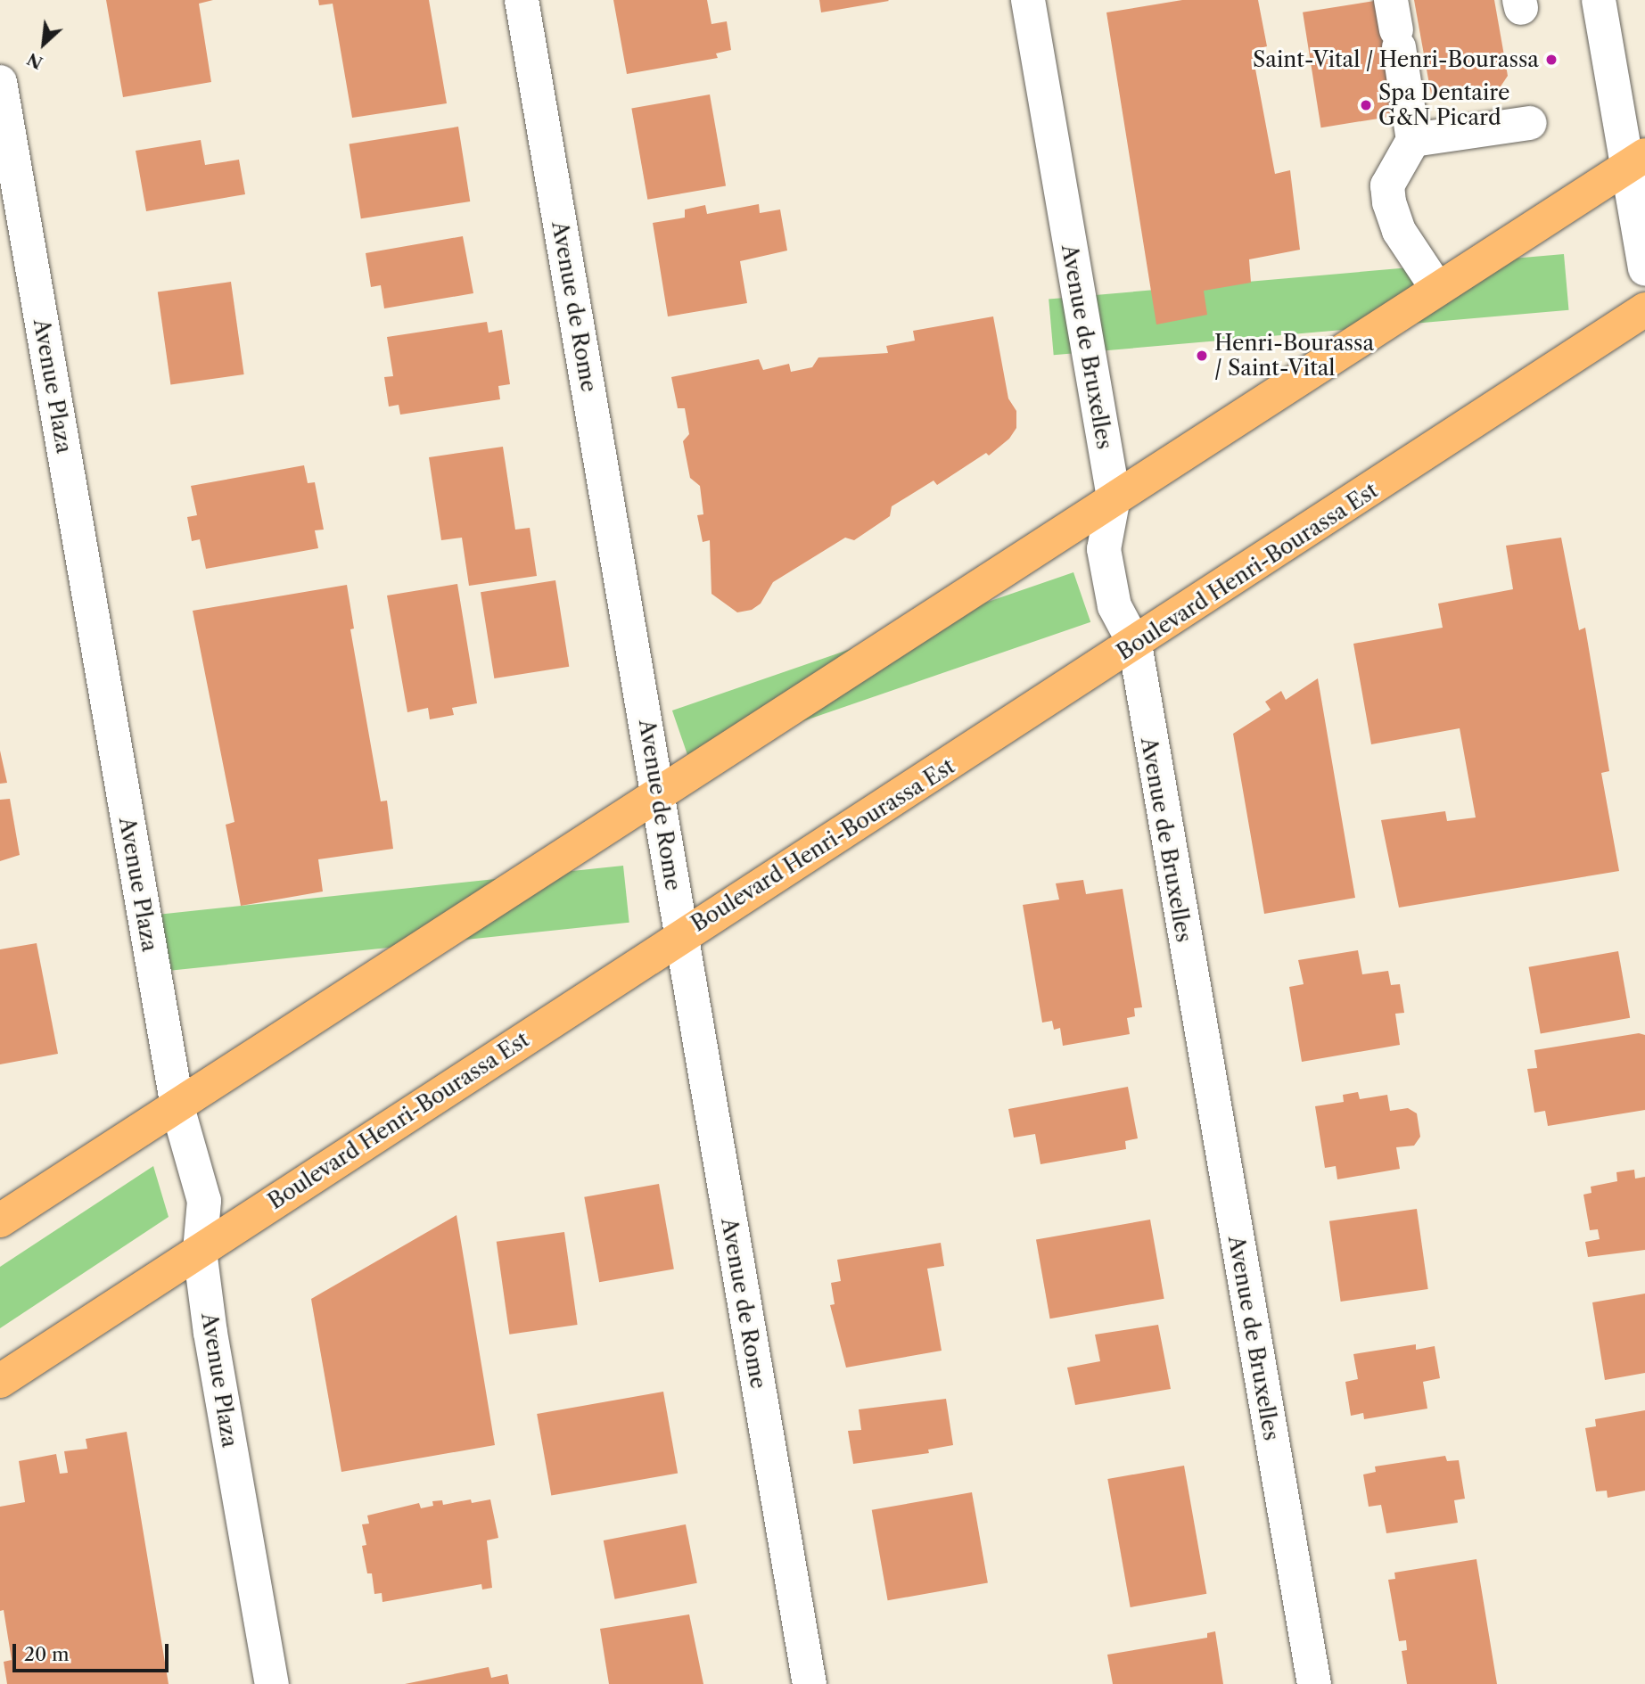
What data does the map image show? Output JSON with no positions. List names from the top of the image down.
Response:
{
  "streets": {
    "main road": ["Boulevard Henri-Bourassa Est"],
    "street": ["Avenue de Rome", "Avenue de Bruxelles", "Avenue Plaza"]
  },
  "crossings": [
    ["Avenue de Rome", "Boulevard Henri-Bourassa Est"],
    ["Avenue de Bruxelles", "Boulevard Henri-Bourassa Est"],
    ["Avenue Plaza", "Boulevard Henri-Bourassa Est"]
  ],
  "places": ["Saint-Vital / Henri-Bourassa", "Spa Dentaire G&N Picard", "Henri-Bourassa / Saint-Vital"],
  "scale_bar": "20 m",
  "north": "bottom left"
}
